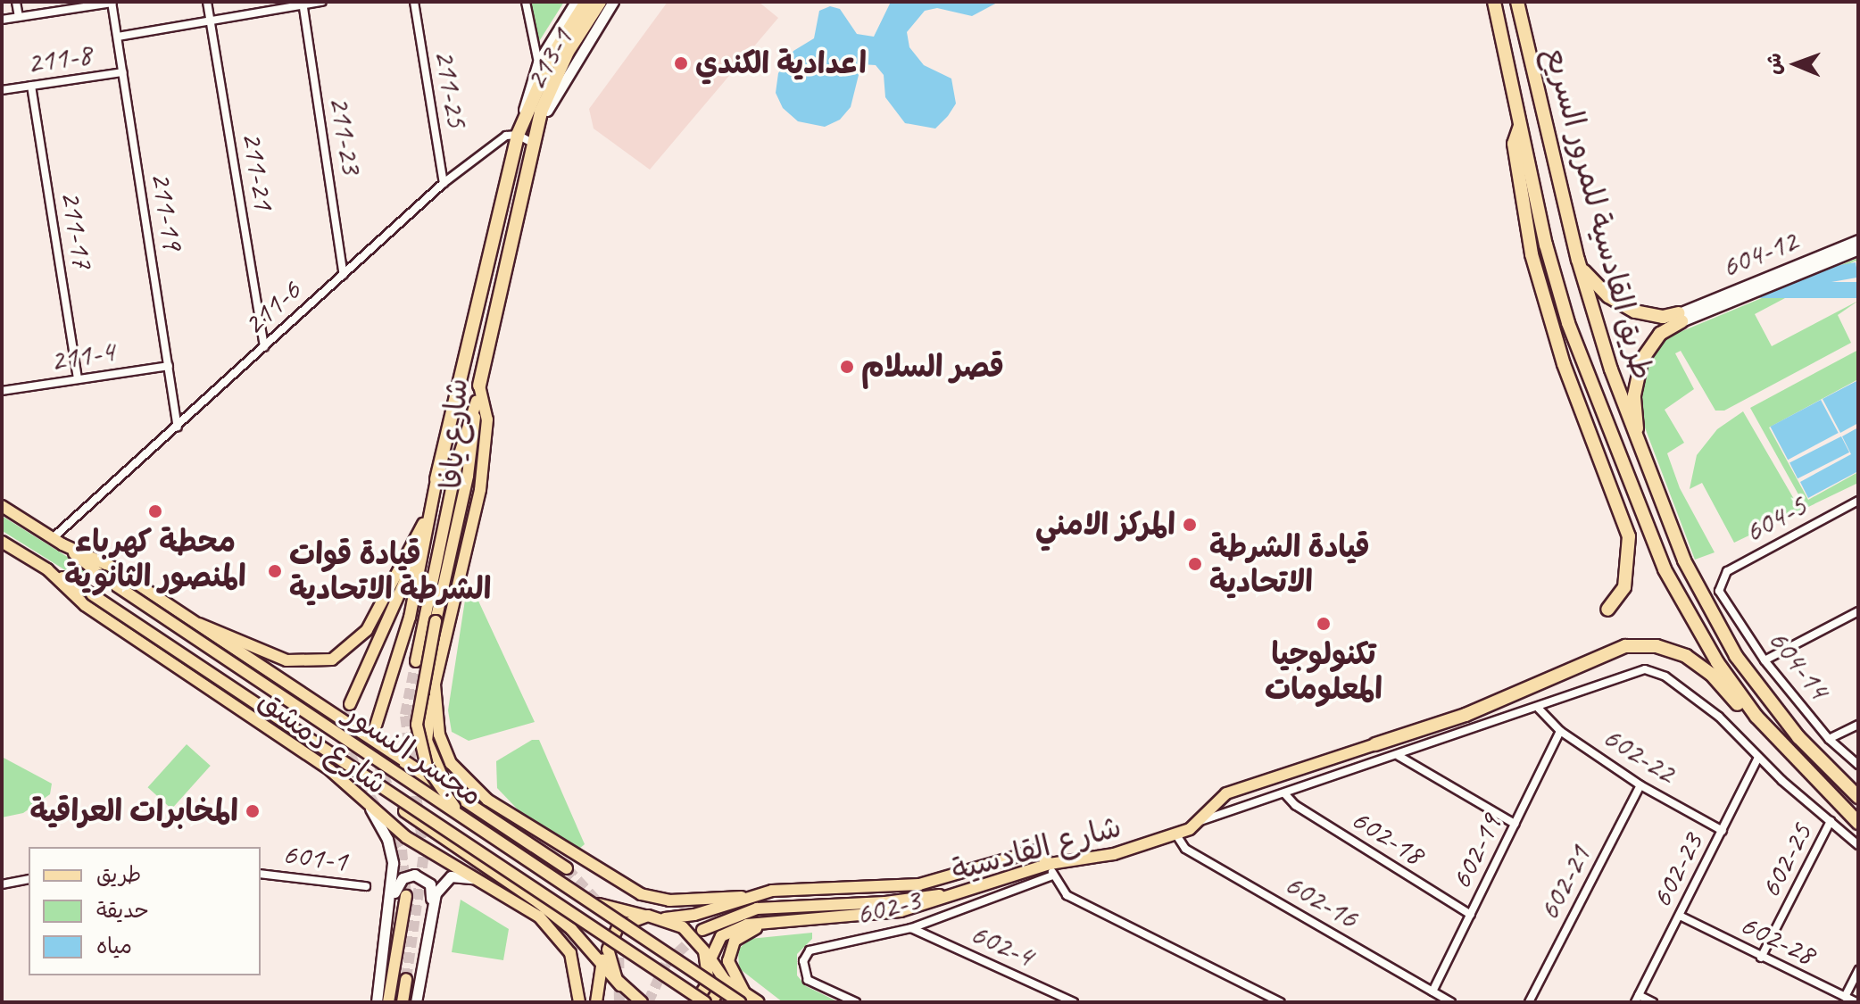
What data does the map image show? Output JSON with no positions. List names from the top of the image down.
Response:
{
  "streets": {
    "highway": ["طريق القادسية للمرور السريع", "شارع يافا"],
    "main road": [
      "213-1",
      "604-12",
      "شارع دمشق",
      "مجسر النسور",
      "شارع القادسية"
    ],
    "street": [
      "211-8",
      "211-25",
      "211-23",
      "211-21",
      "211-19",
      "211-17",
      "211-6",
      "211-4",
      "604-5",
      "604-14",
      "602-22",
      "602-18",
      "602-19",
      "601-1",
      "602-25",
      "602-23",
      "602-21",
      "602-16",
      "602-3",
      "602-28",
      "602-4"
    ]
  },
  "crossings": [
    ["211-8", "211-19"],
    ["211-8", "211-17"],
    ["213-1", "شارع يافا"],
    ["211-25", "211-6"],
    ["211-23", "211-6"],
    ["211-21", "211-6"],
    ["211-19", "211-6"],
    ["211-19", "211-4"],
    ["211-17", "211-4"],
    ["211-6", "شارع يافا"],
    ["211-6", "شارع دمشق"],
    ["211-6", "مجسر النسور"],
    ["شارع يافا", "شارع القادسية"],
    ["604-5", "604-14"],
    ["شارع دمشق", "مجسر النسور"],
    ["602-22", "602-19"],
    ["602-22", "602-23"],
    ["602-22", "602-21"],
    ["602-18", "602-19"],
    ["شارع القادسية", "602-16"],
    ["شارع القادسية", "602-3"],
    ["602-19", "602-16"],
    ["602-25", "602-28"],
    ["602-23", "602-28"],
    ["602-3", "602-4"]
  ],
  "places": [
    "اعدادية الكندي",
    "قصر السلام",
    "محطة كهرباء المنصور الثانوية",
    "المركز الامني",
    "قيادة الشرطة الاتحادية",
    "قيادة قوات الشرطة الاتحادية",
    "تكنولوجيا المعلومات",
    "المخابرات العراقية"
  ],
  "legend": ["طريق", "حديقة", "مياه"],
  "north": "left"
}
